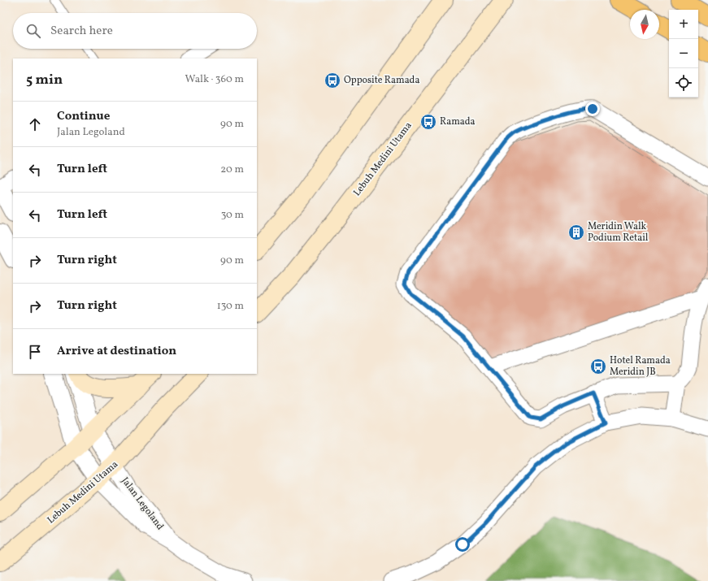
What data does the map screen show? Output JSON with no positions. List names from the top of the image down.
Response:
{
  "streets": {
    "main road": ["Lebuh Medini Utama"],
    "street": ["Jalan Legoland"]
  },
  "crossings": [
    ["Lebuh Medini Utama", "Jalan Legoland"]
  ],
  "places": {
    "bus stop": ["Opposite Ramada", "Ramada", "Hotel Ramada Meridin JB"],
    "building": ["Meridin Walk Podium Retail"]
  },
  "north": "bottom",
  "page": {
    "map_buttons": ["+", "−"],
    "search": "Search here",
    "heading": ["5 min", "Walk · 360 m"],
    "list": [
      ["Continue", "Jalan Legoland", "90 m"],
      ["Turn left", "20 m"],
      ["Turn left", "30 m"],
      ["Turn right", "90 m"],
      ["Turn right", "130 m"],
      "Arrive at destination"
    ]
  }
}
